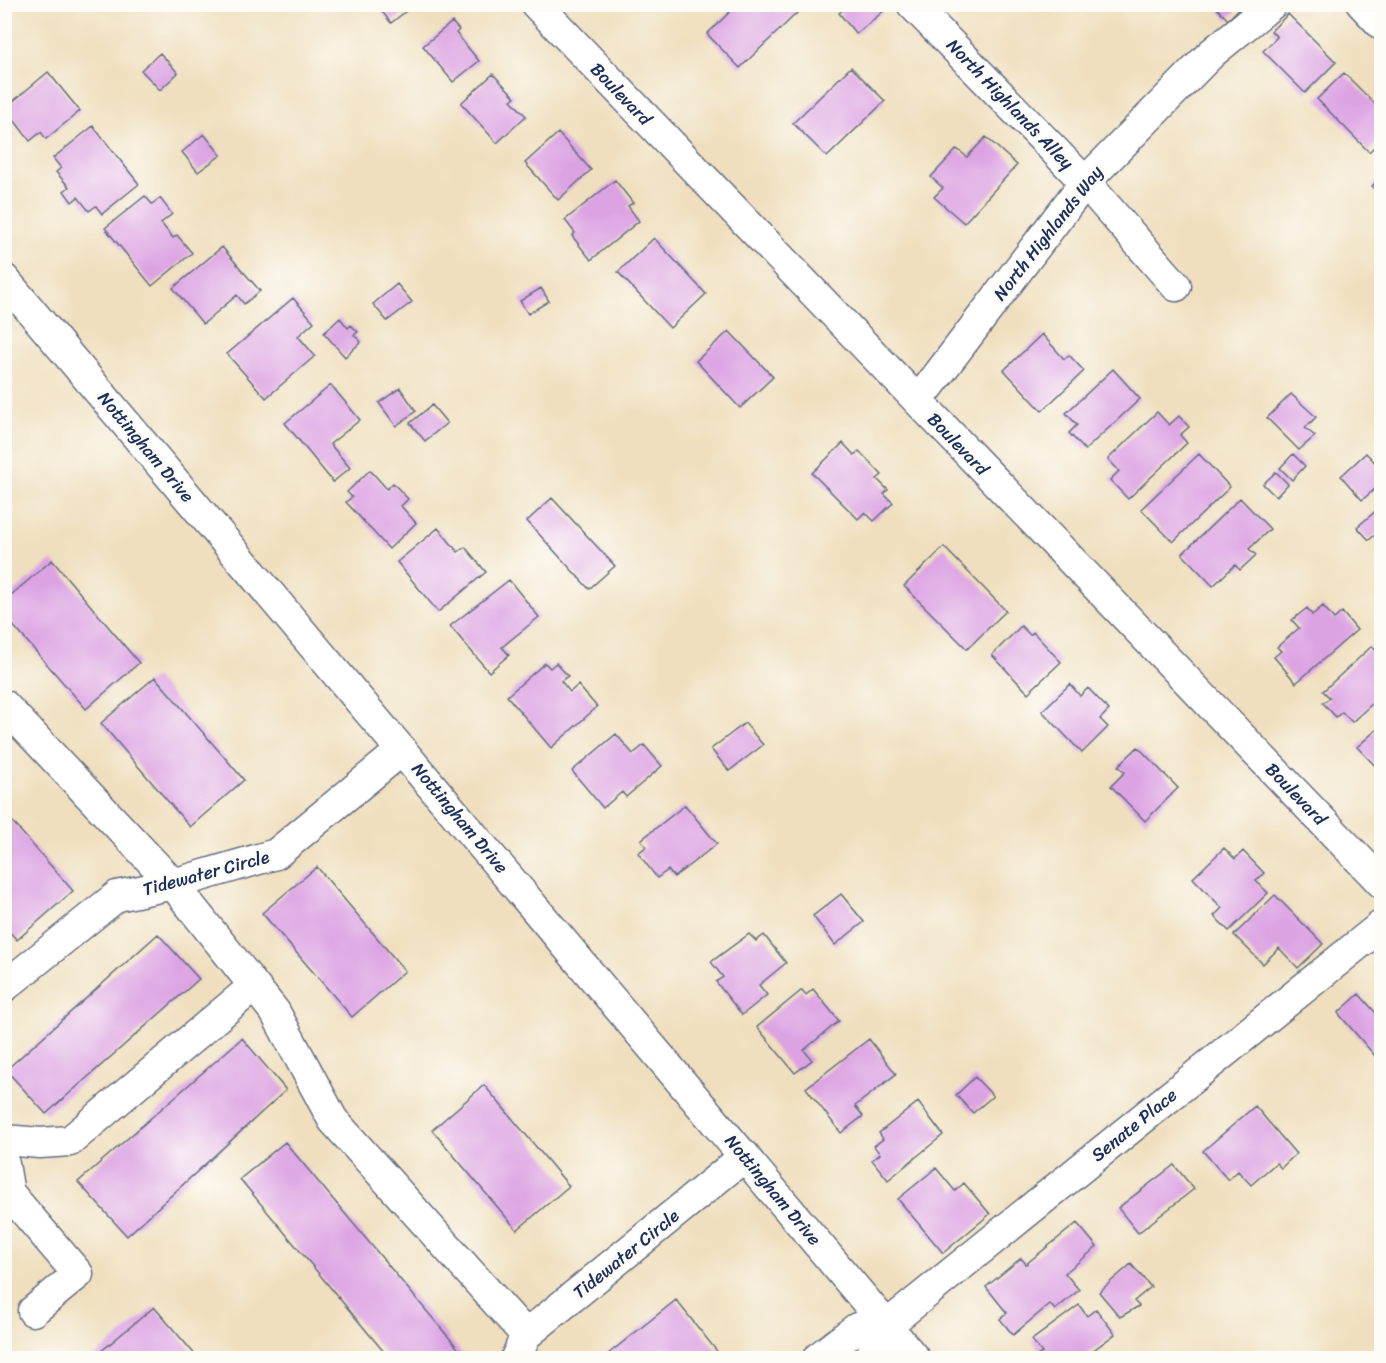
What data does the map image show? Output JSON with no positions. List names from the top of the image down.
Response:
{
  "streets": {
    "street": [
      "Boulevard",
      "North Highlands Alley",
      "North Highlands Way",
      "Nottingham Drive",
      "Tidewater Circle",
      "Senate Place"
    ]
  },
  "crossings": [
    ["Boulevard", "North Highlands Way"],
    ["North Highlands Alley", "North Highlands Way"],
    ["Nottingham Drive", "Tidewater Circle"],
    ["Nottingham Drive", "Senate Place"]
  ]
}
